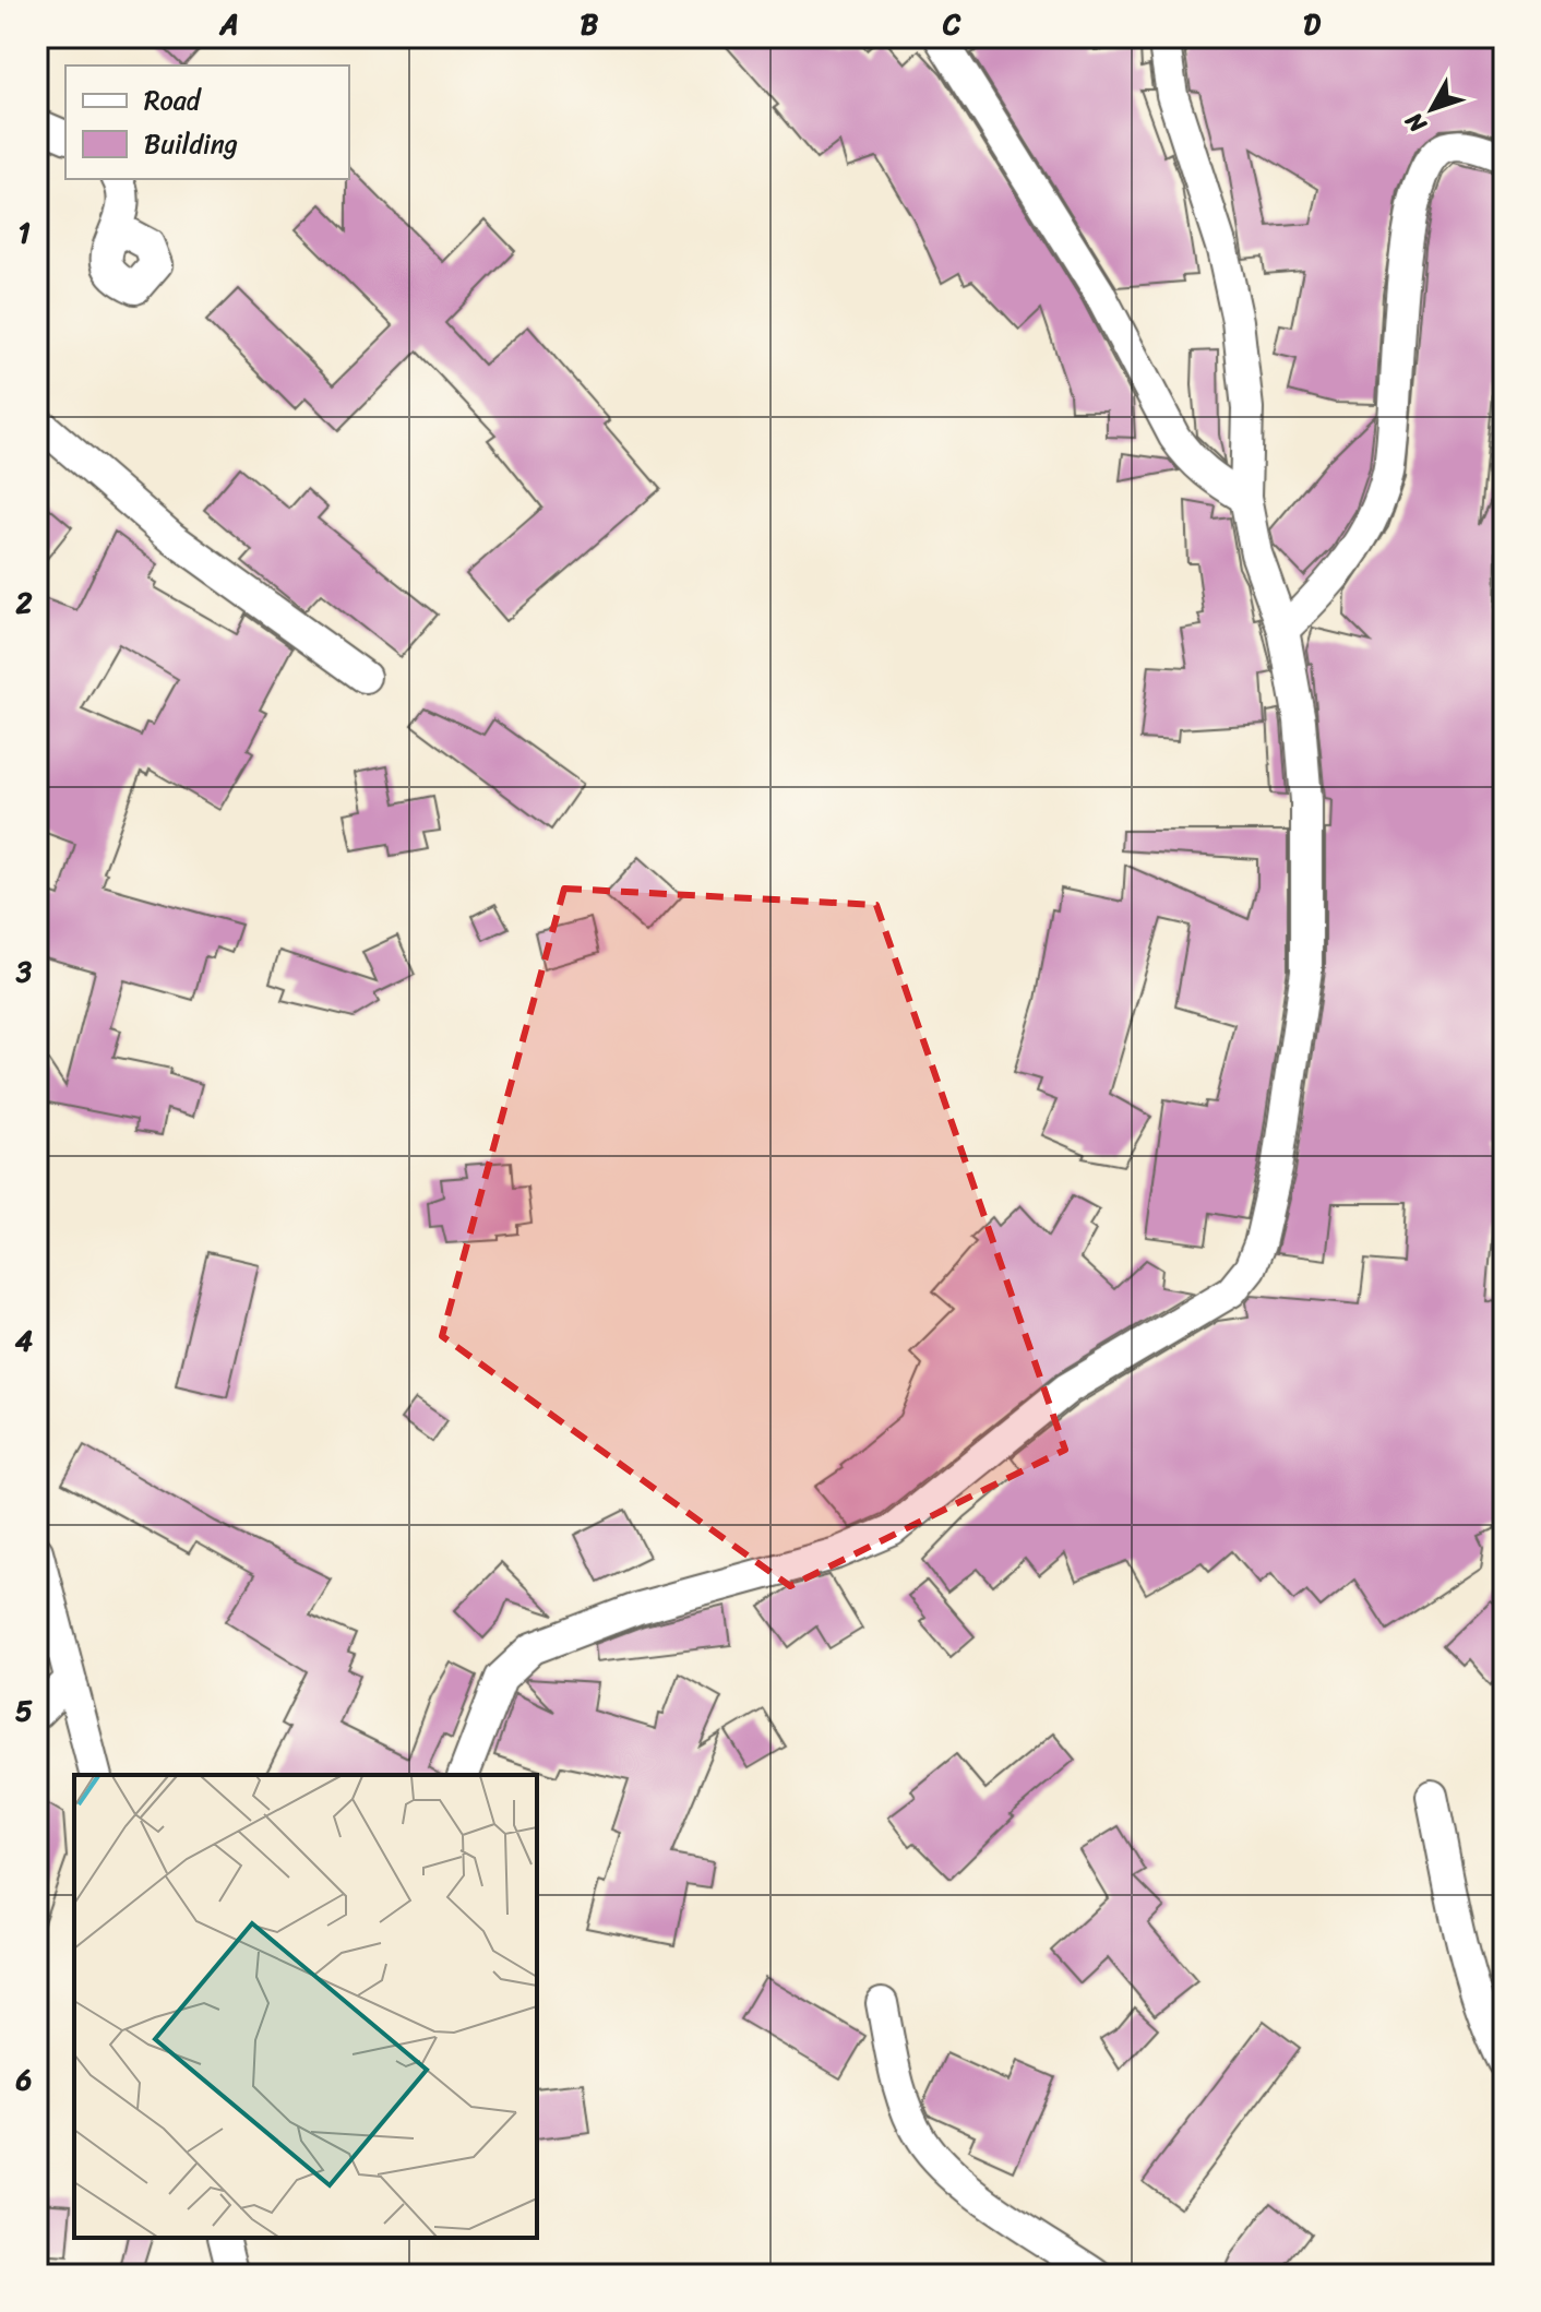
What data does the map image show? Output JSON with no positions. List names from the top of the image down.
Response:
{
  "legend": ["Road", "Building"],
  "north": "bottom left",
  "grid": {
    "columns": [
      "A",
      "B",
      "C",
      "D"
    ],
    "rows": [
      "1",
      "2",
      "3",
      "4",
      "5",
      "6"
    ]
  }
}
